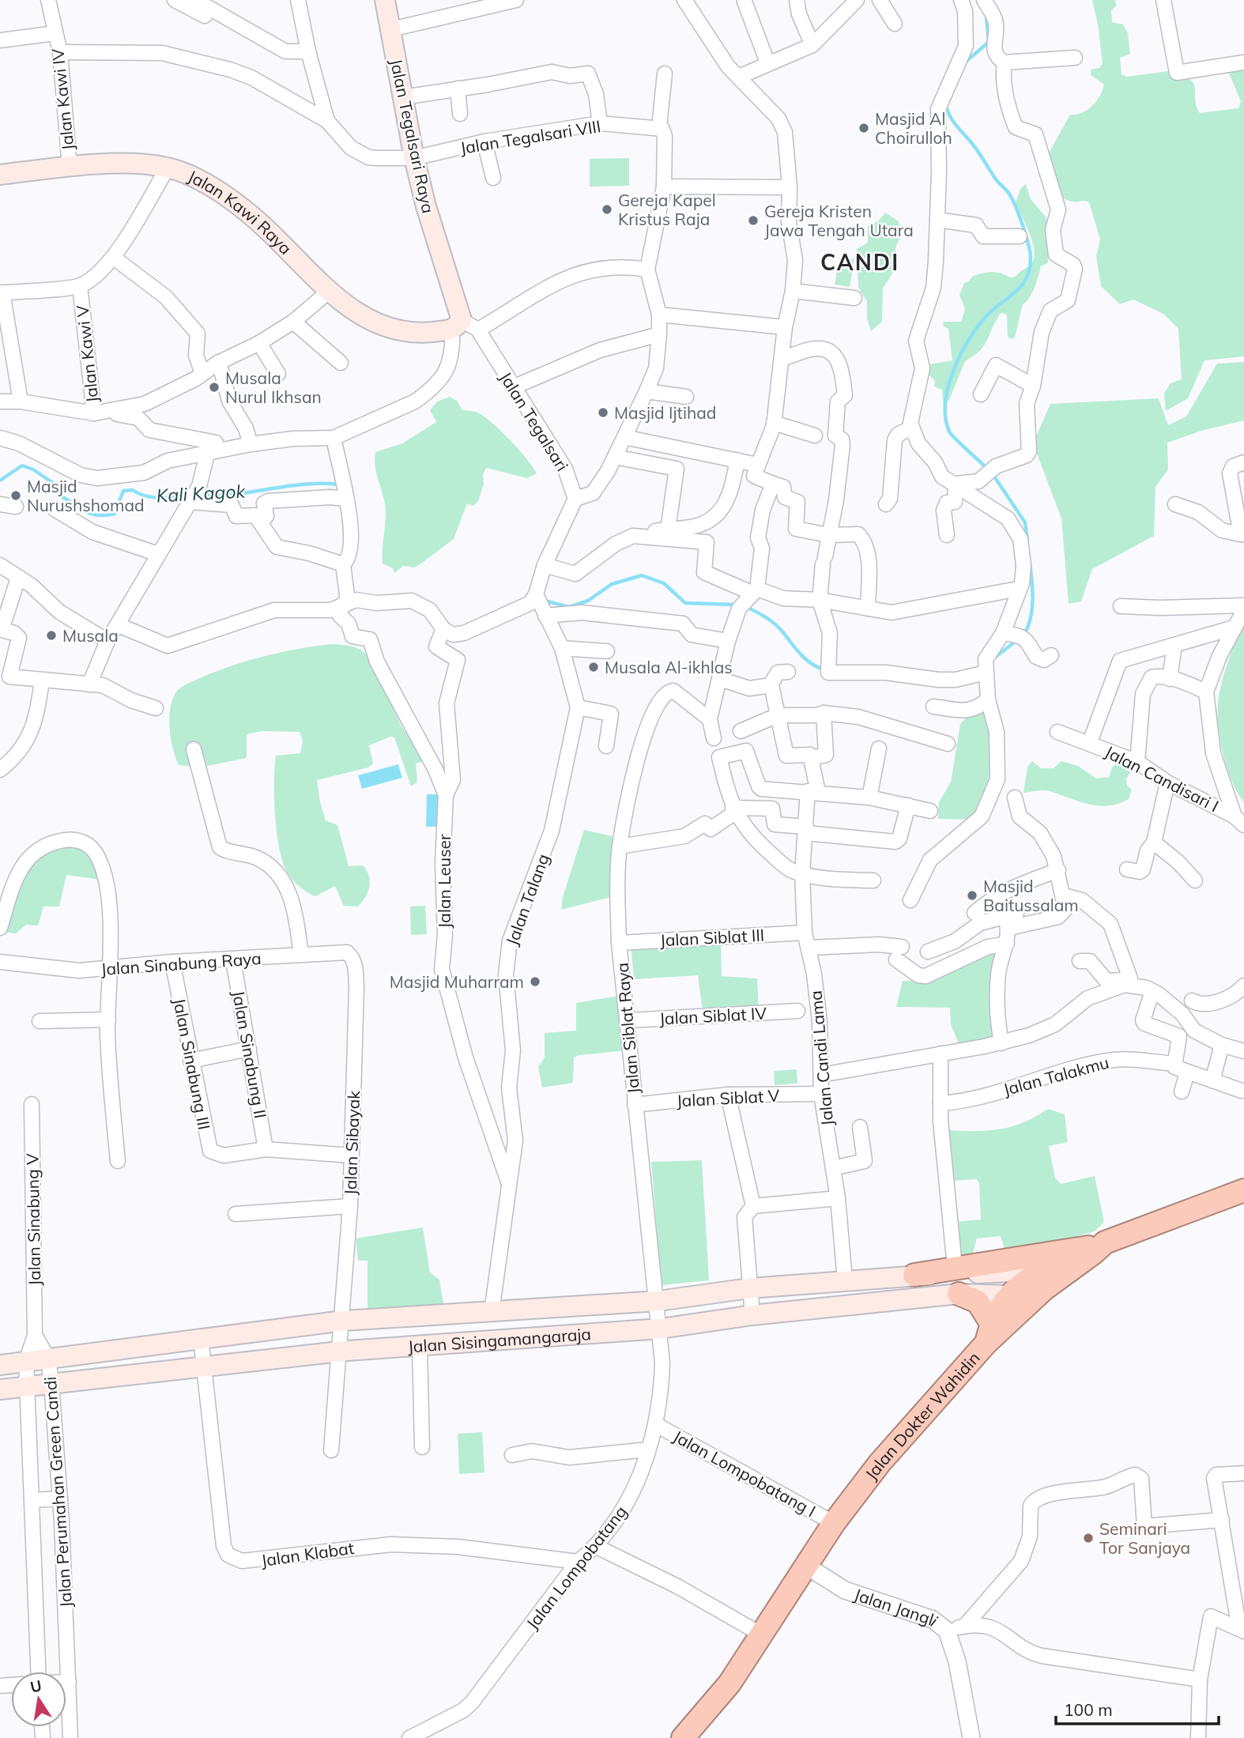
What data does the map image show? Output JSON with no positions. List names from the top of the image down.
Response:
{
  "streets": {
    "highway": ["Jalan Dokter Wahidin"],
    "main road": ["Jalan Tegalsari Raya", "Jalan Kawi Raya", "Jalan Sisingamangaraja"],
    "street": [
      "Jalan Kawi IV",
      "Jalan Tegalsari VIII",
      "Jalan Kawi V",
      "Jalan Tegalsari",
      "Jalan Candisari I",
      "Jalan Leuser",
      "Jalan Talang",
      "Jalan Siblat III",
      "Jalan Sinabung Raya",
      "Jalan Siblat IV",
      "Jalan Siblat Raya",
      "Jalan Sinabung II",
      "Jalan Candi Lama",
      "Jalan Sinabung III",
      "Jalan Talakmu",
      "Jalan Siblat V",
      "Jalan Sibayak",
      "Jalan Sinabung V",
      "Jalan Lompobatang I",
      "Jalan Perumahan Green Candi",
      "Jalan Klabat",
      "Jalan Lompobatang",
      "Jalan Jangli"
    ]
  },
  "crossings": [
    ["Jalan Kawi IV", "Jalan Kawi Raya"],
    ["Jalan Tegalsari Raya", "Jalan Tegalsari VIII"],
    ["Jalan Tegalsari Raya", "Jalan Kawi Raya"],
    ["Jalan Tegalsari Raya", "Jalan Tegalsari"],
    ["Jalan Kawi Raya", "Jalan Kawi V"],
    ["Jalan Kawi Raya", "Jalan Tegalsari"],
    ["Jalan Leuser", "Jalan Talang"],
    ["Jalan Talang", "Jalan Sisingamangaraja"],
    ["Jalan Siblat III", "Jalan Siblat Raya"],
    ["Jalan Siblat III", "Jalan Candi Lama"],
    ["Jalan Sinabung Raya", "Jalan Sinabung II"],
    ["Jalan Sinabung Raya", "Jalan Sinabung III"],
    ["Jalan Sinabung Raya", "Jalan Sibayak"],
    ["Jalan Siblat IV", "Jalan Siblat Raya"],
    ["Jalan Siblat Raya", "Jalan Siblat V"],
    ["Jalan Siblat Raya", "Jalan Sisingamangaraja"],
    ["Jalan Sinabung II", "Jalan Sinabung III"],
    ["Jalan Candi Lama", "Jalan Siblat V"],
    ["Jalan Candi Lama", "Jalan Sisingamangaraja"],
    ["Jalan Sibayak", "Jalan Sisingamangaraja"],
    ["Jalan Sinabung V", "Jalan Perumahan Green Candi"],
    ["Jalan Sisingamangaraja", "Jalan Dokter Wahidin"],
    ["Jalan Sisingamangaraja", "Jalan Perumahan Green Candi"],
    ["Jalan Sisingamangaraja", "Jalan Klabat"],
    ["Jalan Sisingamangaraja", "Jalan Lompobatang"],
    ["Jalan Dokter Wahidin", "Jalan Lompobatang I"],
    ["Jalan Dokter Wahidin", "Jalan Jangli"],
    ["Jalan Lompobatang I", "Jalan Lompobatang"],
    ["Jalan Klabat", "Jalan Lompobatang"]
  ],
  "districts": ["CANDI"],
  "water": ["Kali Kagok"],
  "places": [
    "Masjid Al Choirulloh",
    "Gereja Kapel Kristus Raja",
    "Gereja Kristen Jawa Tengah Utara",
    "Musala Nurul Ikhsan",
    "Masjid Ijtihad",
    "Masjid Nurushshomad",
    "Musala",
    "Musala Al-ikhlas",
    "Masjid Baitussalam",
    "Masjid Muharram",
    "Seminari Tor Sanjaya"
  ],
  "scale_bar": "100 m",
  "north": "top"
}
